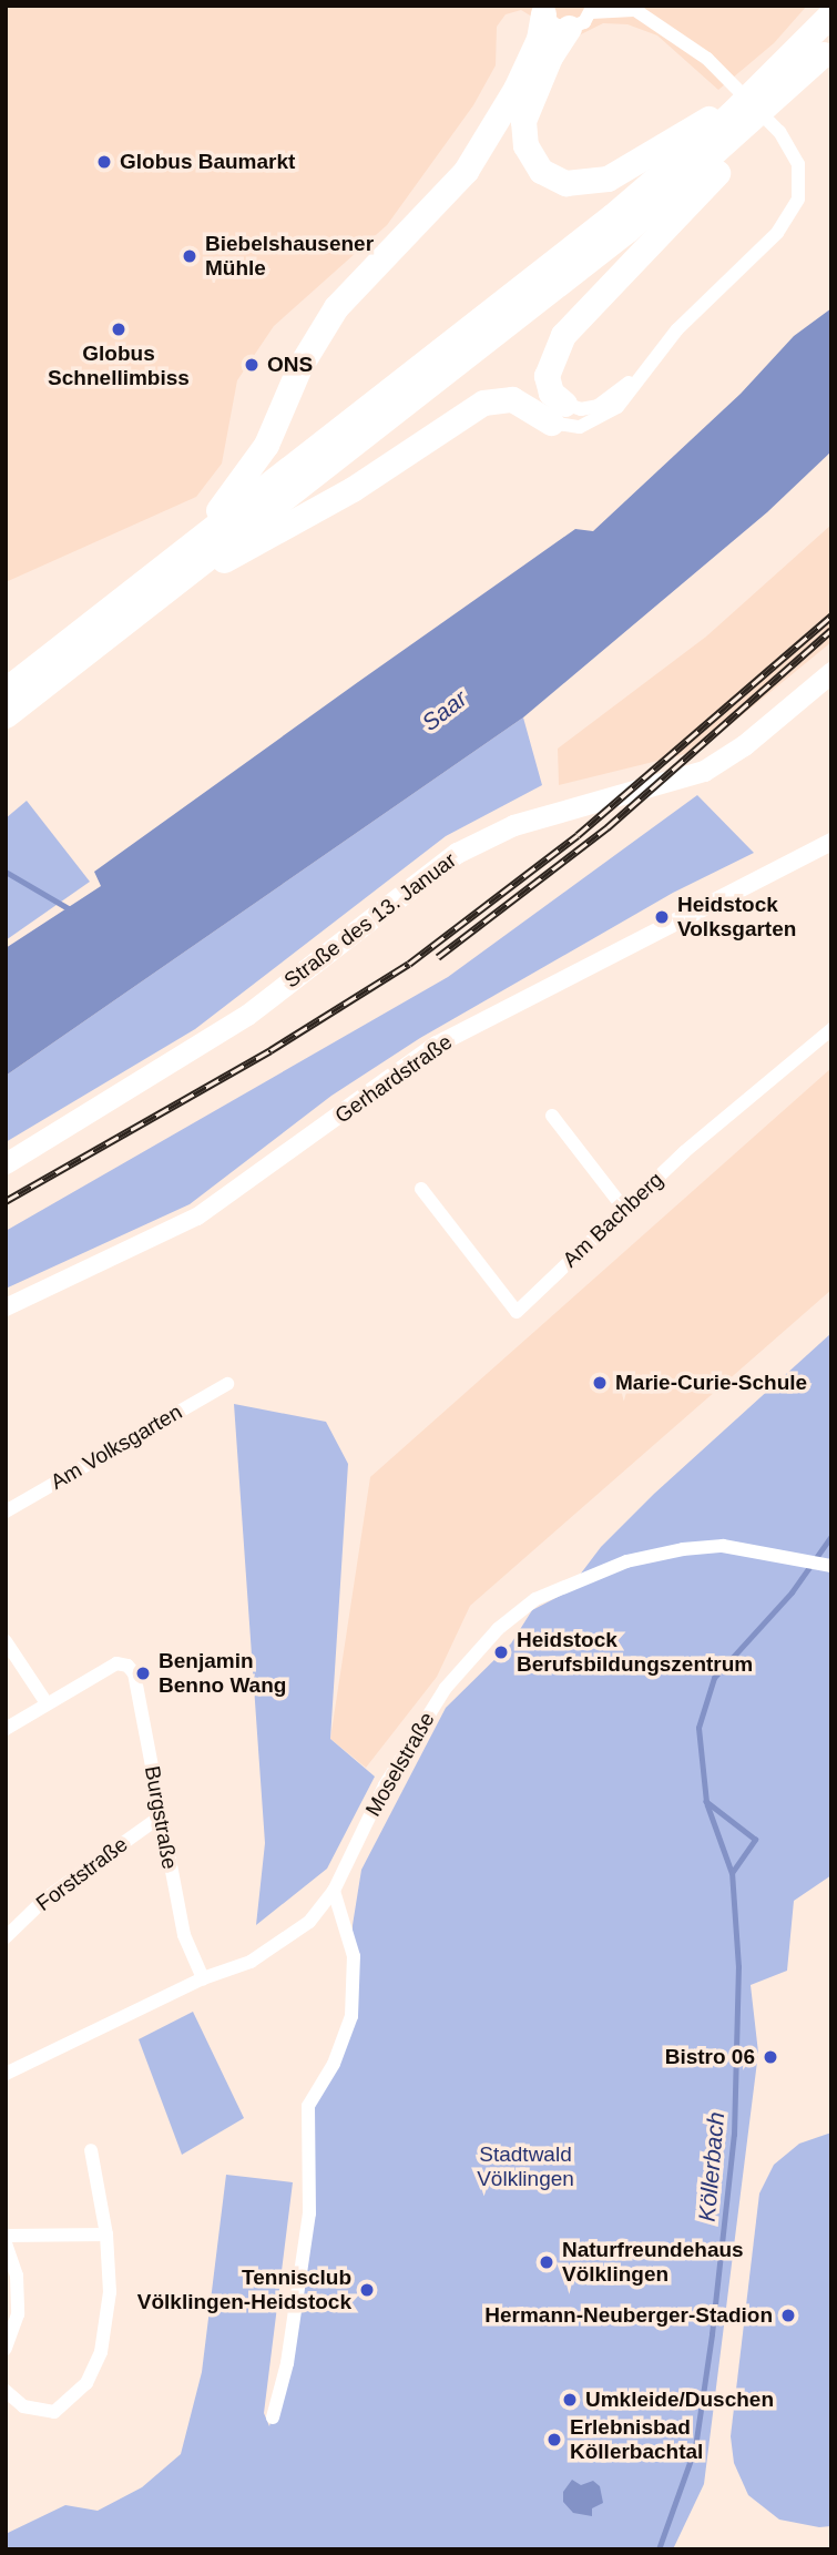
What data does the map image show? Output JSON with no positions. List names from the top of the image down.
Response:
{
  "streets": {
    "main road": ["Straße des 13. Januar"],
    "street": [
      "Gerhardstraße",
      "Am Bachberg",
      "Am Volksgarten",
      "Moselstraße",
      "Burgstraße",
      "Forststraße"
    ]
  },
  "crossings": [
    ["Moselstraße", "Burgstraße"],
    ["Burgstraße", "Forststraße"]
  ],
  "water": ["Saar", "Köllerbach"],
  "parks": ["Stadtwald Völklingen"],
  "places": [
    "Globus Baumarkt",
    "Biebelshausener Mühle",
    "Globus Schnellimbiss",
    "ONS",
    "Heidstock Volksgarten",
    "Marie-Curie-Schule",
    "Heidstock Berufsbildungszentrum",
    "Benjamin Benno Wang",
    "Bistro 06",
    "Naturfreundehaus Völklingen",
    "Tennisclub Völklingen-Heidstock",
    "Hermann-Neuberger-Stadion",
    "Umkleide/Duschen",
    "Erlebnisbad Köllerbachtal"
  ]
}
